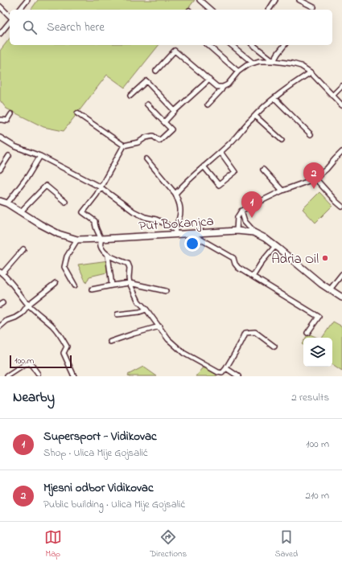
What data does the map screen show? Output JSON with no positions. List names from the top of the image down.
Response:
{
  "streets": {
    "main road": ["Put Bokanjca"]
  },
  "places": ["Adria Oil"],
  "scale_bar": "100 m",
  "page": {
    "search": "Search here",
    "pins": ["2", "1"],
    "scale": "100 m",
    "heading": ["Nearby", "2 results"],
    "list": [
      {
        "mark": "1",
        "name": "Supersport - Vidikovac",
        "note": "Shop · Ulica Mije Gojsalić",
        "value": "100 m"
      },
      {
        "mark": "2",
        "name": "Mjesni odbor Vidikovac",
        "note": "Public building · Ulica Mije Gojsalić",
        "value": "210 m"
      }
    ],
    "nav": ["Map", "Directions", "Saved"]
  }
}
